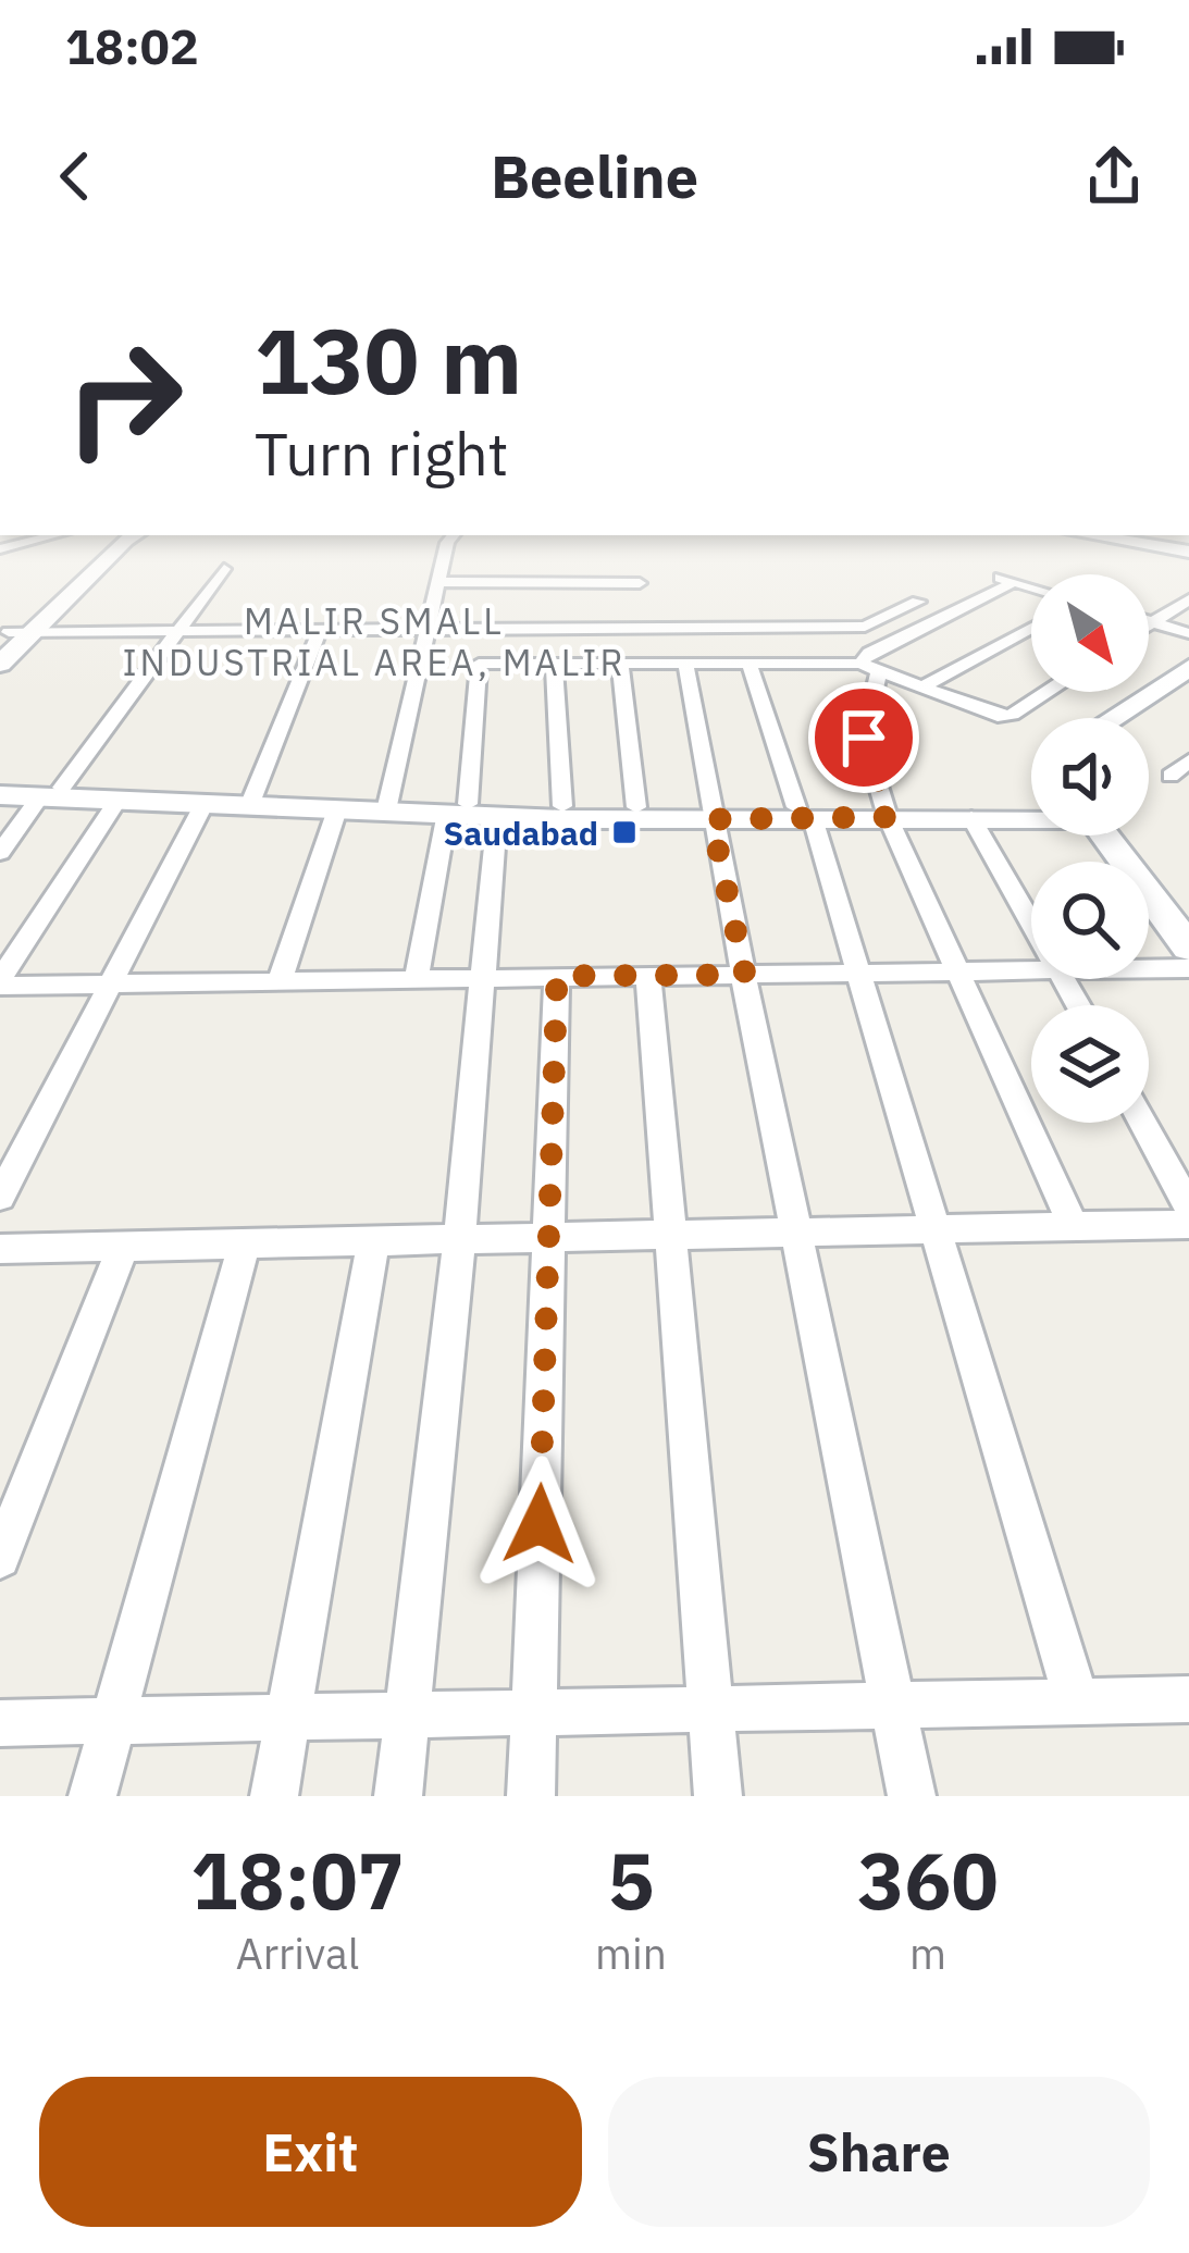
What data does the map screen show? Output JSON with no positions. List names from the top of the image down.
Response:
{
  "districts": ["MALIR SMALL INDUSTRIAL AREA, MALIR"],
  "places": {
    "transit": ["Saudabad"]
  },
  "north": "bottom right",
  "page": {
    "status": "18:02",
    "header": "Beeline",
    "turn": ["130 m", "Turn right"],
    "eta": [
      "18:07",
      "Arrival",
      "5",
      "min",
      "360",
      "m"
    ],
    "buttons": ["Exit", "Share"]
  }
}
